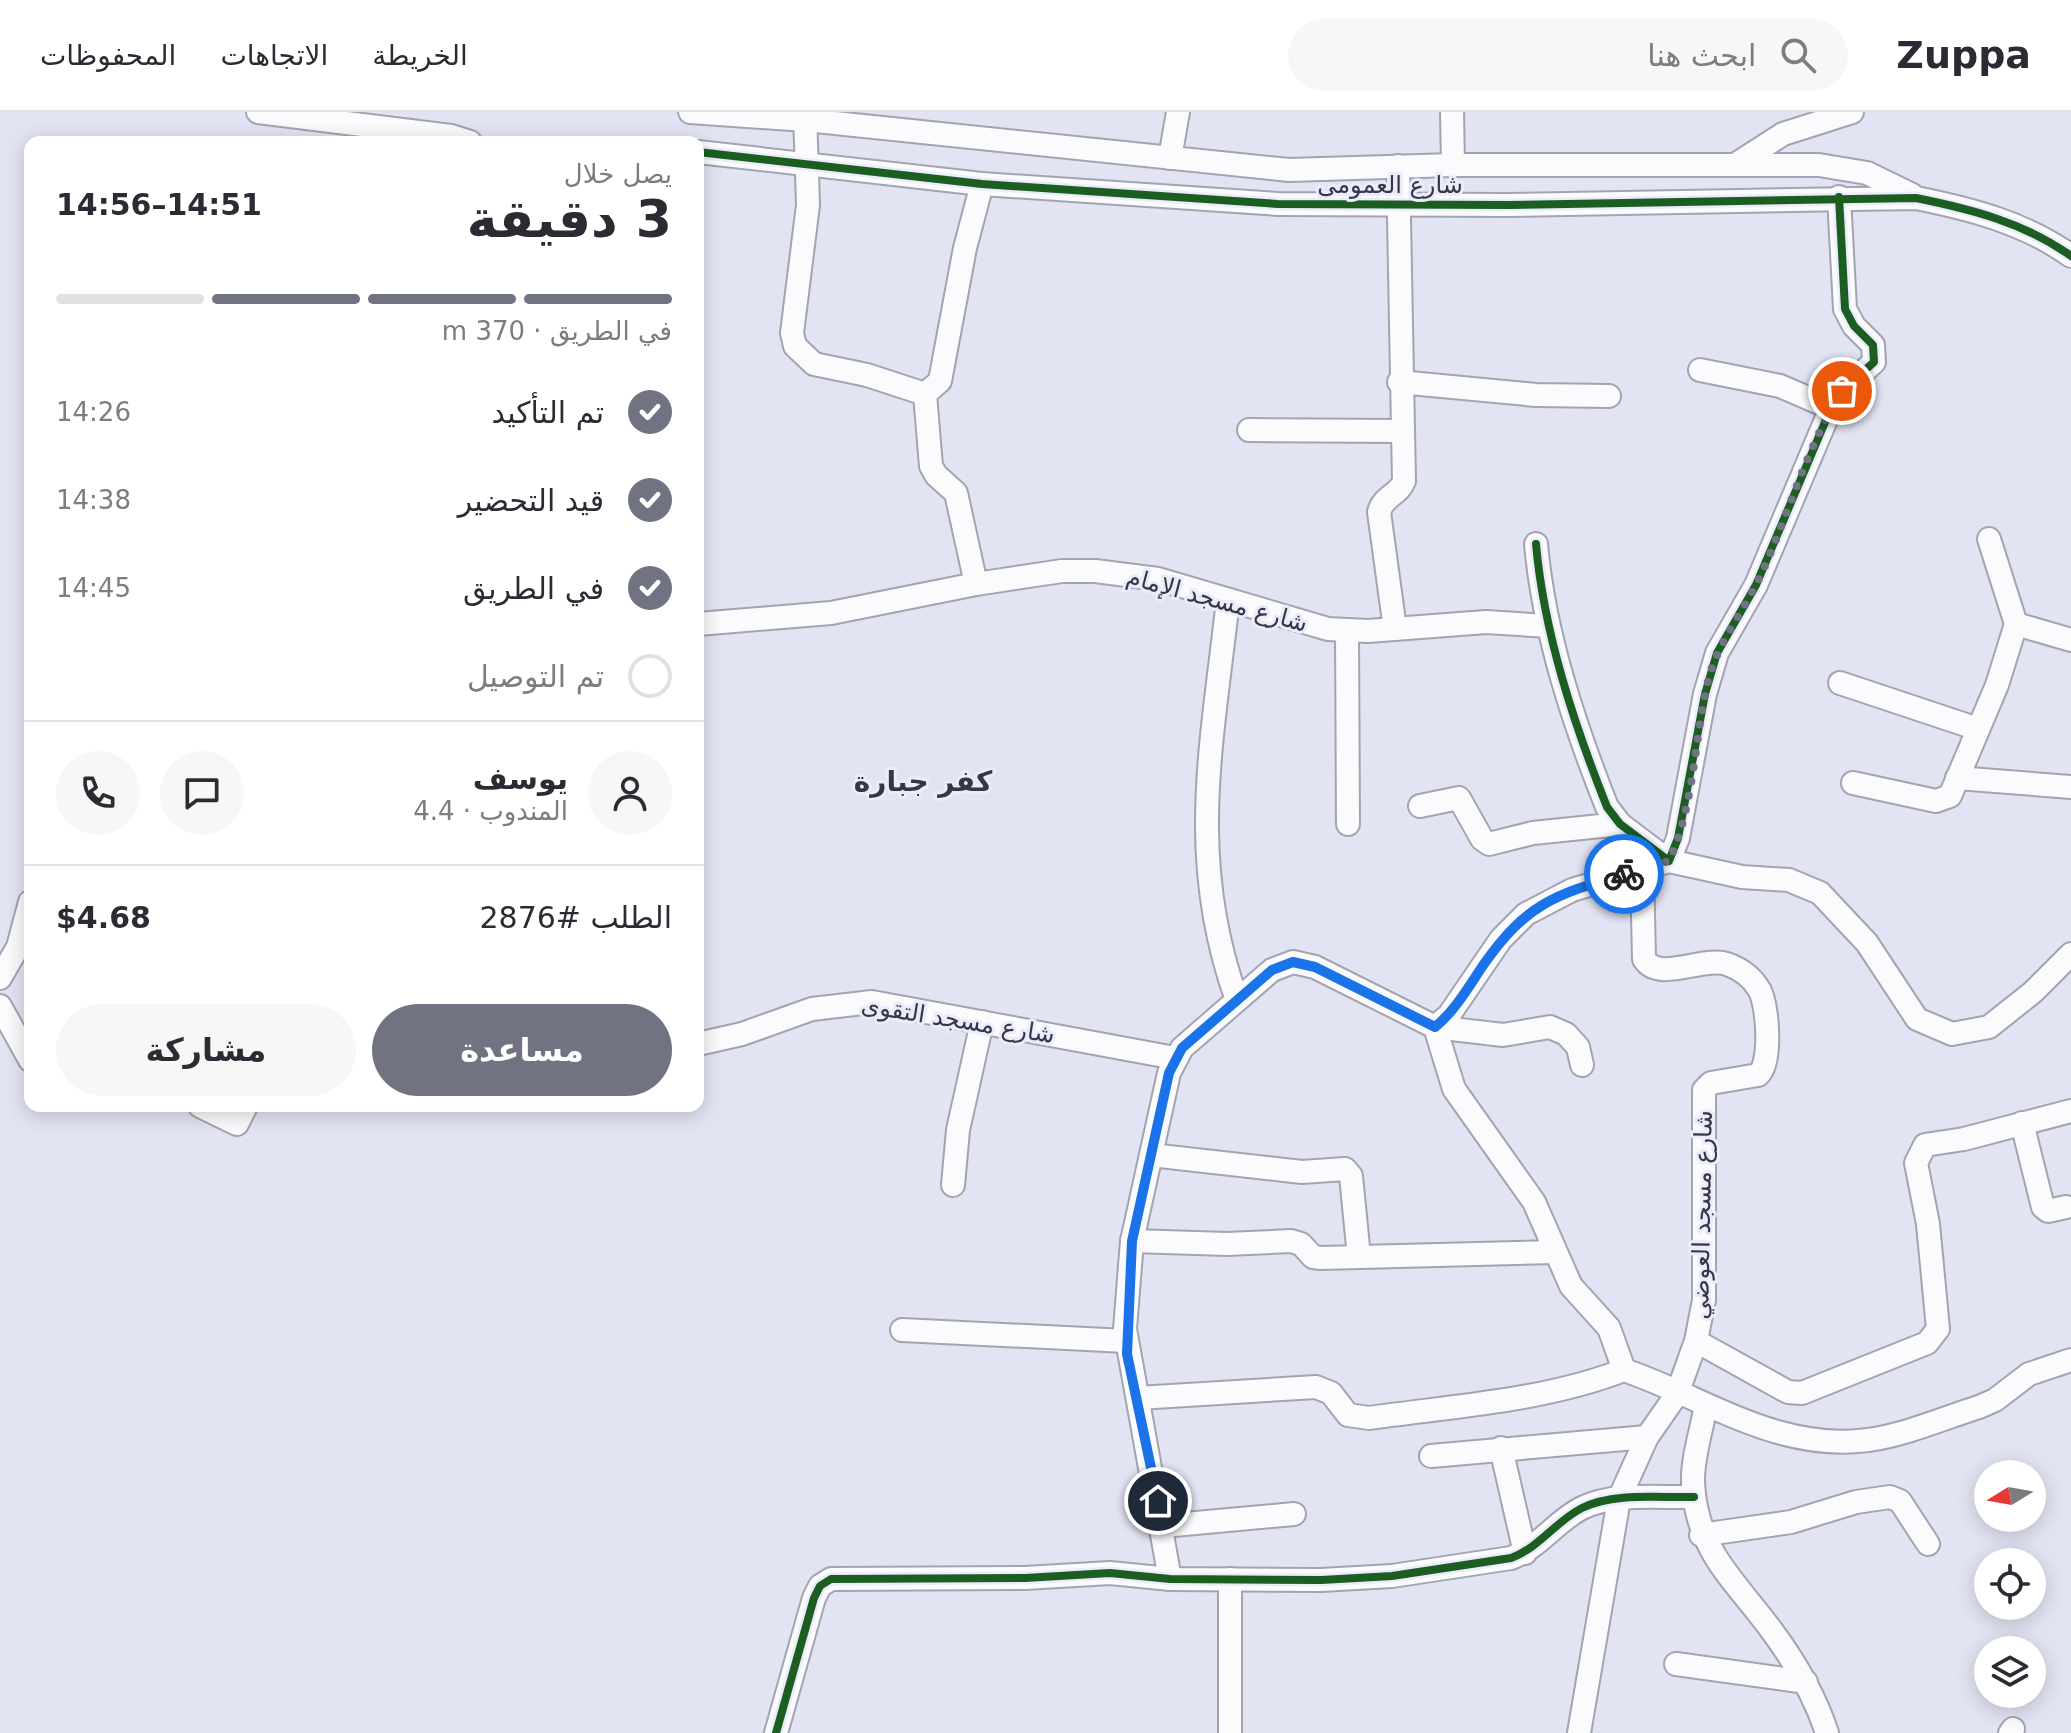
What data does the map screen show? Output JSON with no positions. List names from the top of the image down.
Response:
{
  "streets": {
    "street": [
      "شارع العمومى",
      "شارع مسجد الإمام",
      "شارع مسجد التقوى",
      "شارع مسجد العوضي"
    ]
  },
  "districts": ["كفر جبارة"],
  "north": "left",
  "page": {
    "header": "Zuppa",
    "search": "ابحث هنا",
    "nav": ["الخريطة", "الاتجاهات", "المحفوظات"],
    "heading": ["3 دقيقة", "يصل خلال", "14:51–14:56"],
    "panel": [
      "يوسف",
      "المندوب · 4.4",
      "الطلب #2876",
      "$4.68"
    ],
    "bar": "في الطريق · 370 m",
    "list": [
      ["تم التأكيد", "14:26"],
      ["قيد التحضير", "14:38"],
      ["في الطريق", "14:45"],
      "تم التوصيل"
    ],
    "buttons": ["مساعدة", "مشاركة"]
  }
}
